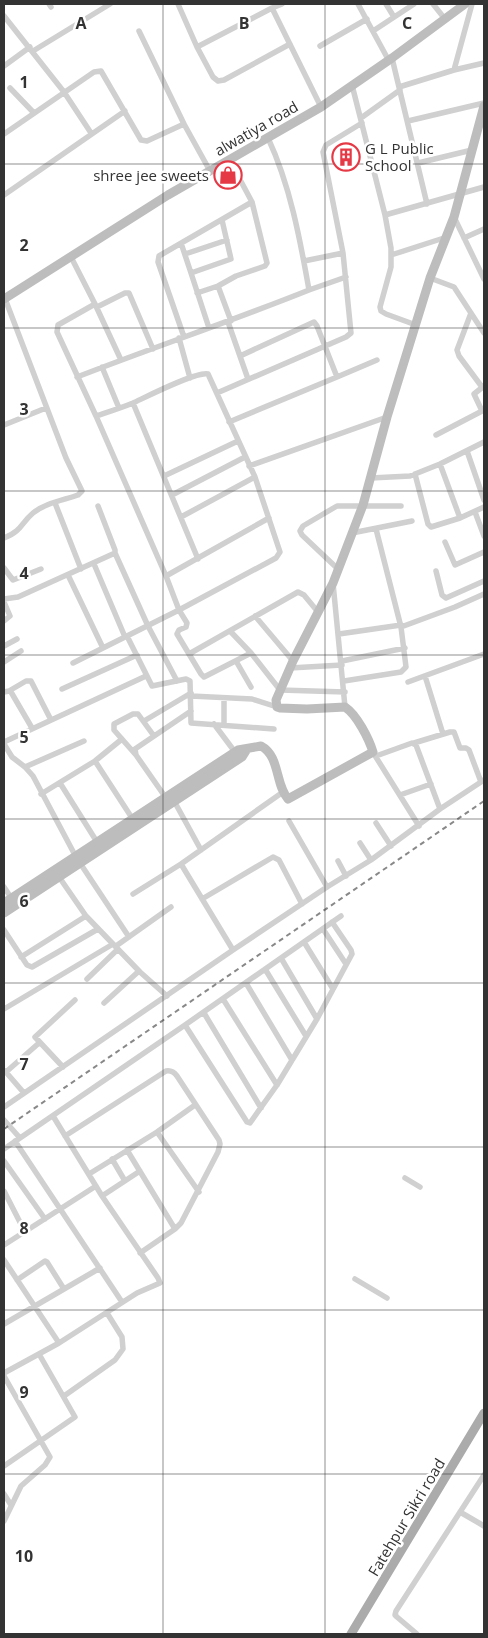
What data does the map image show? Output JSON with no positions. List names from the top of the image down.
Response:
{
  "streets": {
    "main road": ["Fatehpur Sikri road"],
    "street": ["alwatiya road"]
  },
  "places": {
    "building": ["G L Public School"],
    "shop": ["shree jee sweets"]
  },
  "grid": {
    "columns": ["A", "B", "C"],
    "rows": [
      "1",
      "2",
      "3",
      "4",
      "5",
      "6",
      "7",
      "8",
      "9",
      "10"
    ]
  }
}
